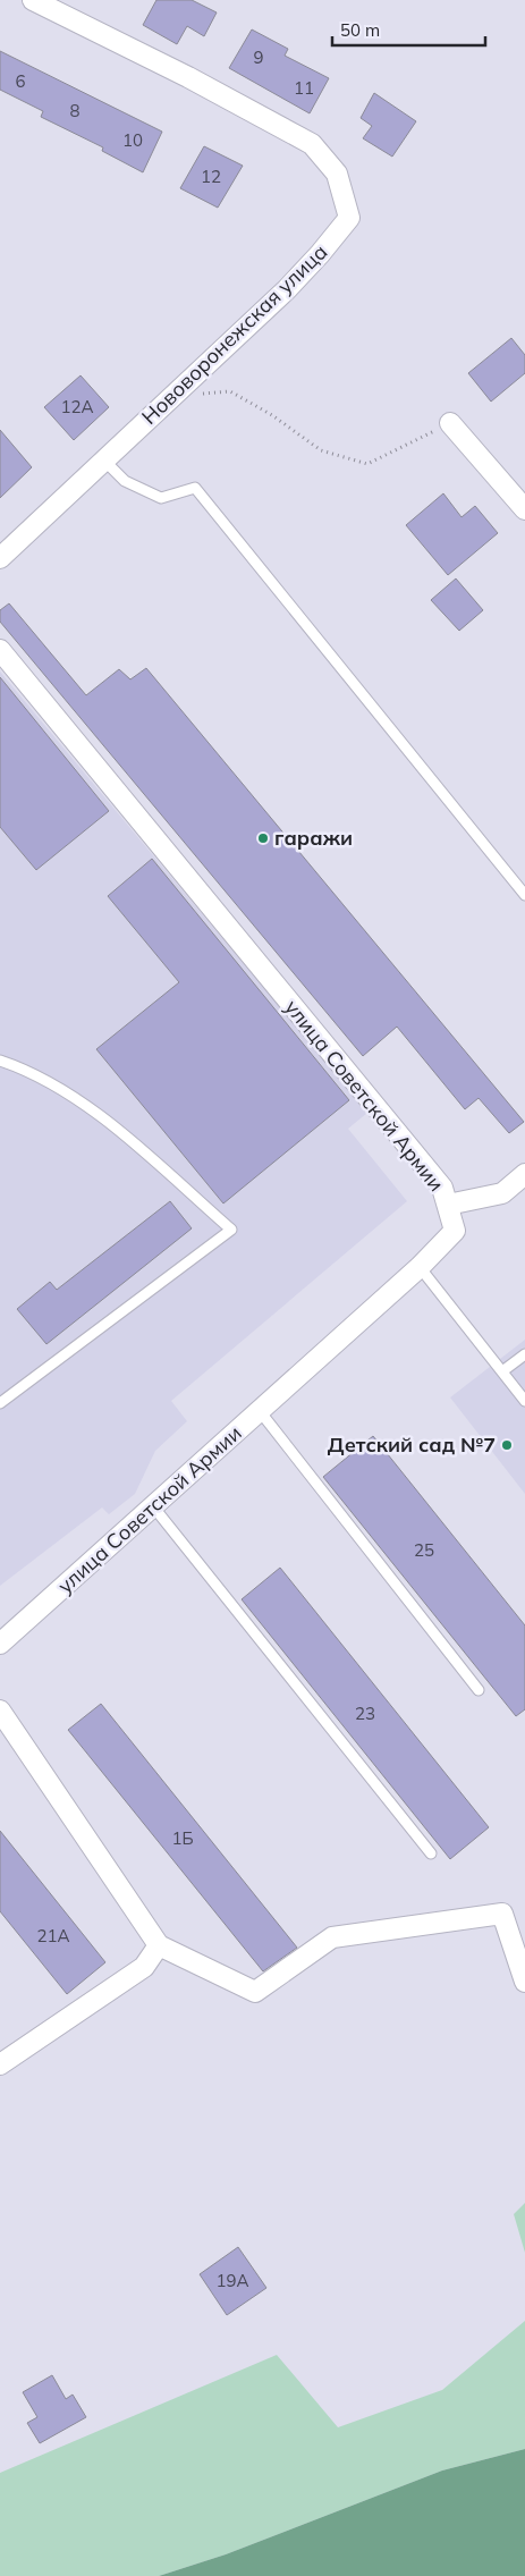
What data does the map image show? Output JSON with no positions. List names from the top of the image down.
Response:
{
  "streets": {
    "street": ["Нововоронежская улица", "улица Советской Армии"]
  },
  "places": ["гаражи", "Детский сад №7"],
  "house_numbers": [
    "9",
    "6",
    "11",
    "8",
    "10",
    "12",
    "12А",
    "25",
    "23",
    "1Б",
    "21А",
    "19А"
  ],
  "scale_bar": "50 m"
}
